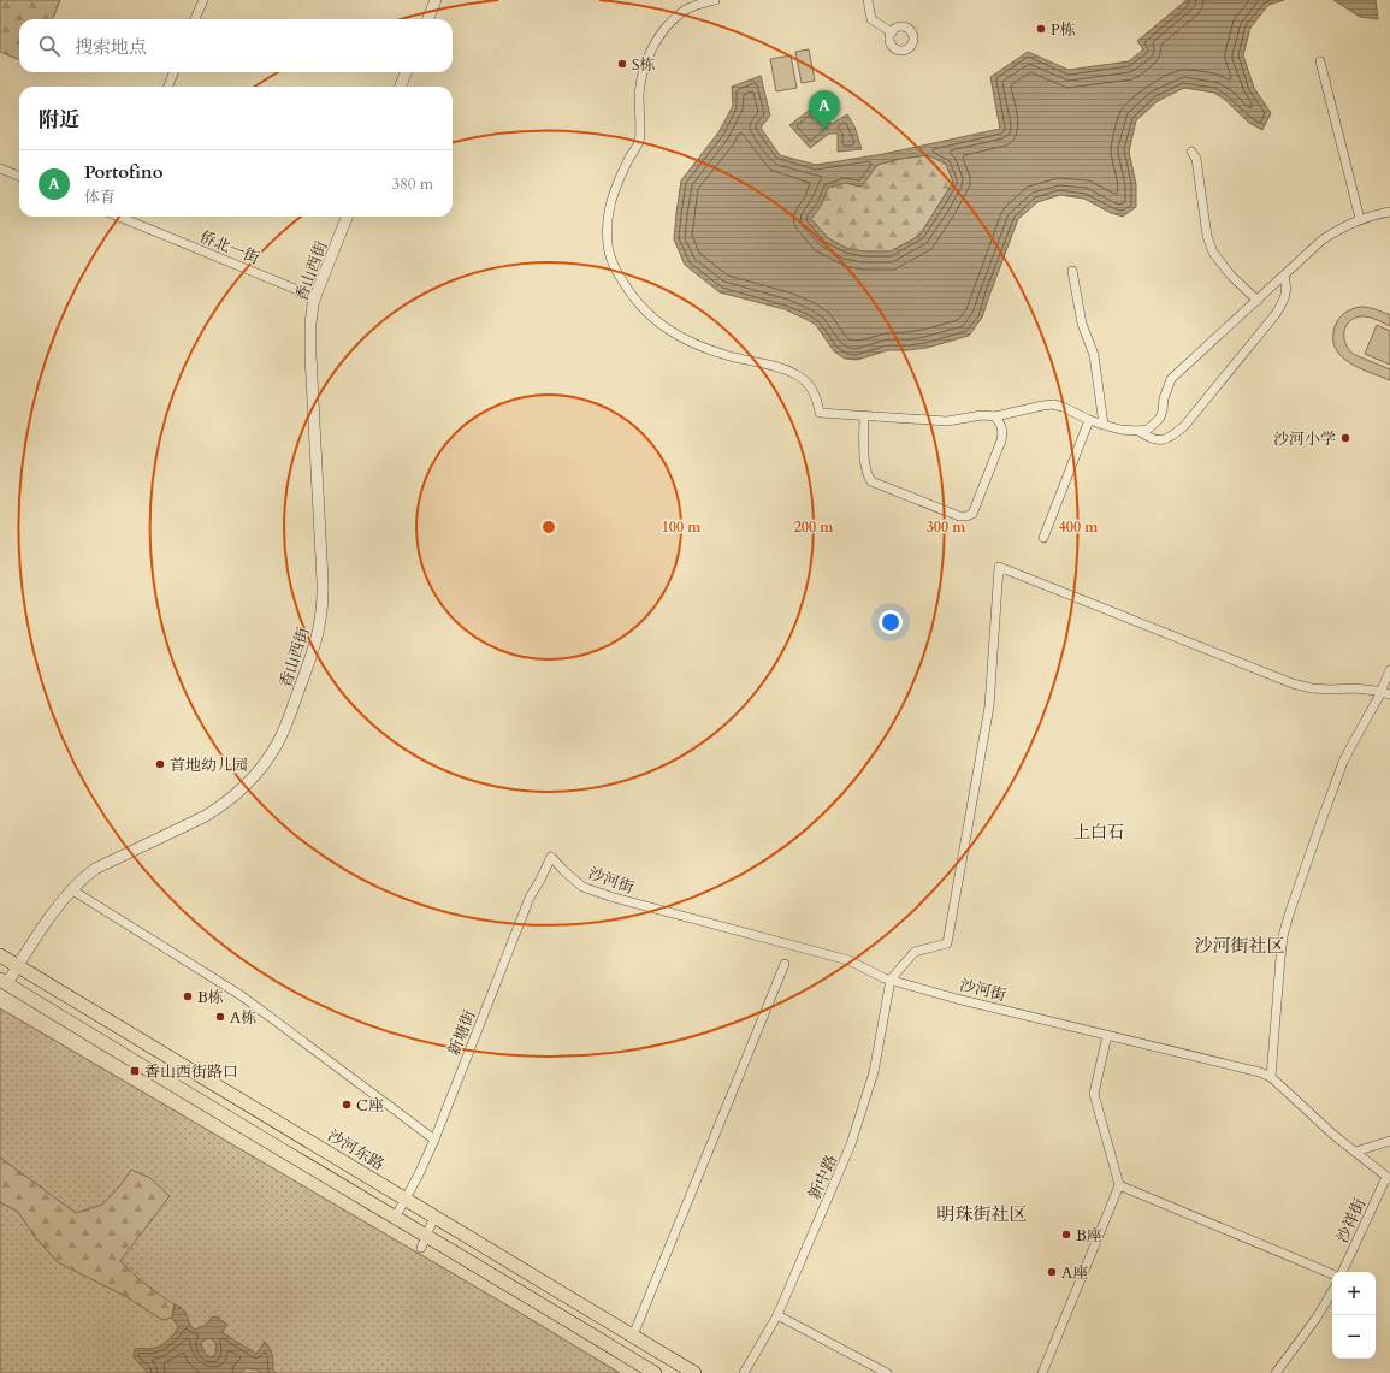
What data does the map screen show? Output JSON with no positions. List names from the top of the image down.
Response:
{
  "streets": {
    "main road": ["沙河东路"],
    "street": [
      "侨北一街",
      "香山西街",
      "沙河街",
      "新塘街",
      "新中路",
      "沙祥街"
    ]
  },
  "crossings": [
    ["侨北一街", "香山西街"],
    ["香山西街", "沙河东路"],
    ["沙河街", "新塘街"],
    ["沙河街", "新中路"],
    ["沙河街", "沙祥街"],
    ["新塘街", "沙河东路"]
  ],
  "districts": ["上白石", "沙河街社区", "明珠街社区"],
  "places": {
    "other": [
      "P栋",
      "S栋",
      "沙河小学",
      "首地幼儿园",
      "B栋",
      "A栋",
      "C座",
      "B座",
      "A座"
    ],
    "transit": ["香山西街路口"]
  },
  "page": {
    "search": "搜索地点",
    "heading": "附近",
    "pins": "A",
    "list": [
      {
        "mark": "A",
        "name": "Portofino",
        "note": "体育",
        "value": "380 m"
      }
    ],
    "map_buttons": ["+", "−"]
  },
  "rings": [
    "100 m",
    "200 m",
    "300 m",
    "400 m"
  ]
}
